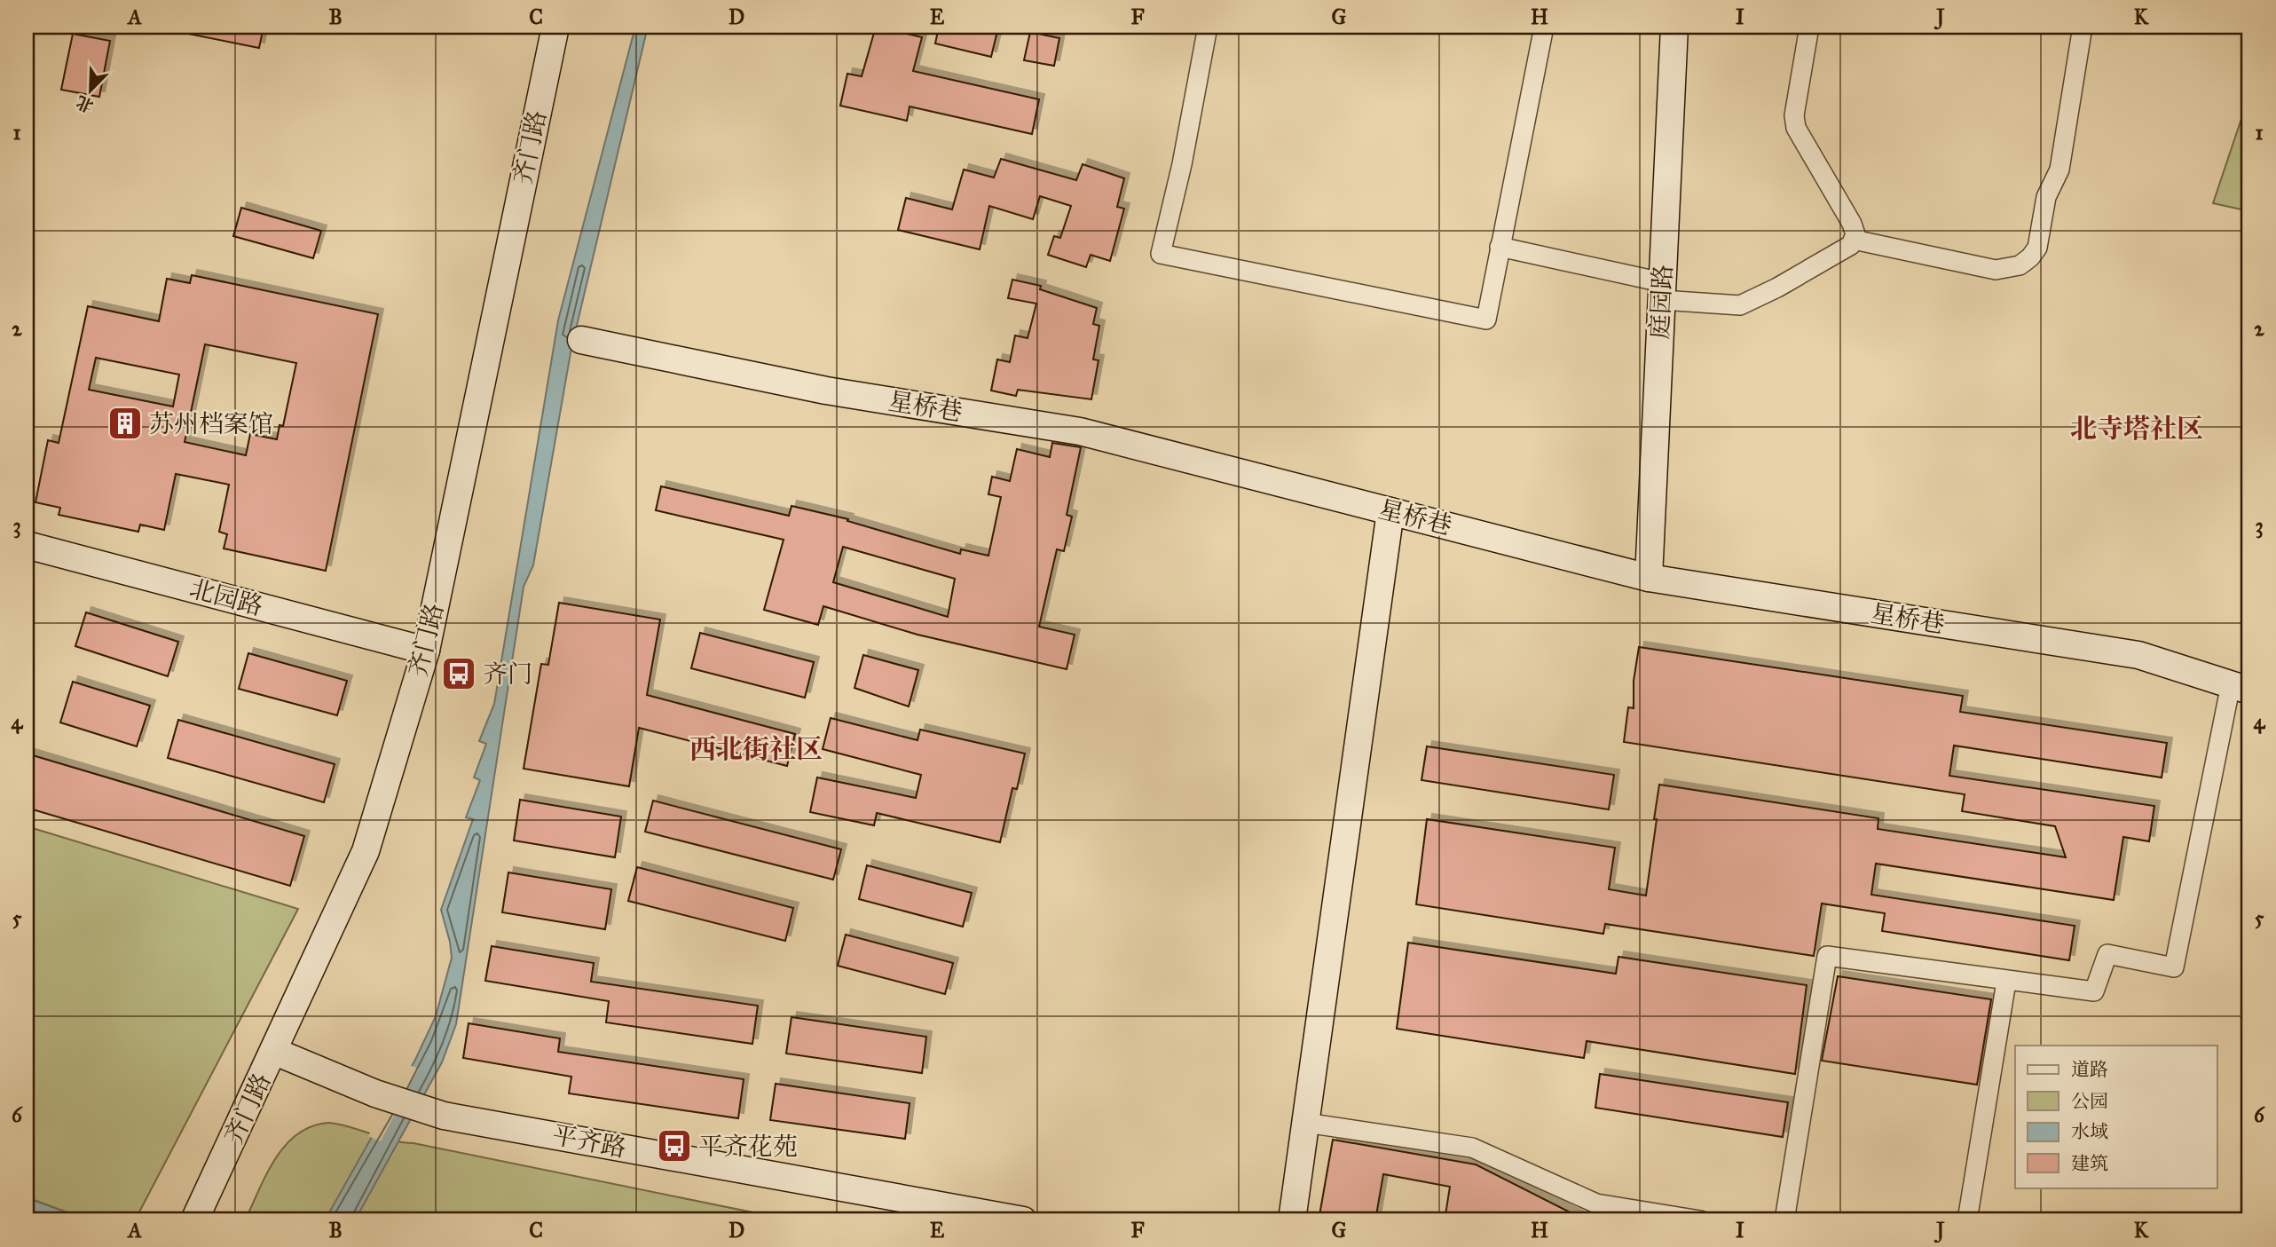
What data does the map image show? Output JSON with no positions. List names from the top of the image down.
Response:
{
  "streets": {
    "street": [
      "齐门路",
      "庭园路",
      "星桥巷",
      "北园路",
      "平齐路"
    ]
  },
  "crossings": [
    ["齐门路", "北园路"],
    ["齐门路", "平齐路"],
    ["庭园路", "星桥巷"]
  ],
  "districts": ["北寺塔社区", "西北街社区"],
  "places": {
    "building": ["苏州档案馆"],
    "bus stop": ["齐门", "平齐花苑"]
  },
  "legend": [
    "道路",
    "公园",
    "水域",
    "建筑"
  ],
  "north": "bottom left",
  "grid": {
    "columns": [
      "A",
      "B",
      "C",
      "D",
      "E",
      "F",
      "G",
      "H",
      "I",
      "J",
      "K"
    ],
    "rows": [
      "1",
      "2",
      "3",
      "4",
      "5",
      "6"
    ]
  }
}
